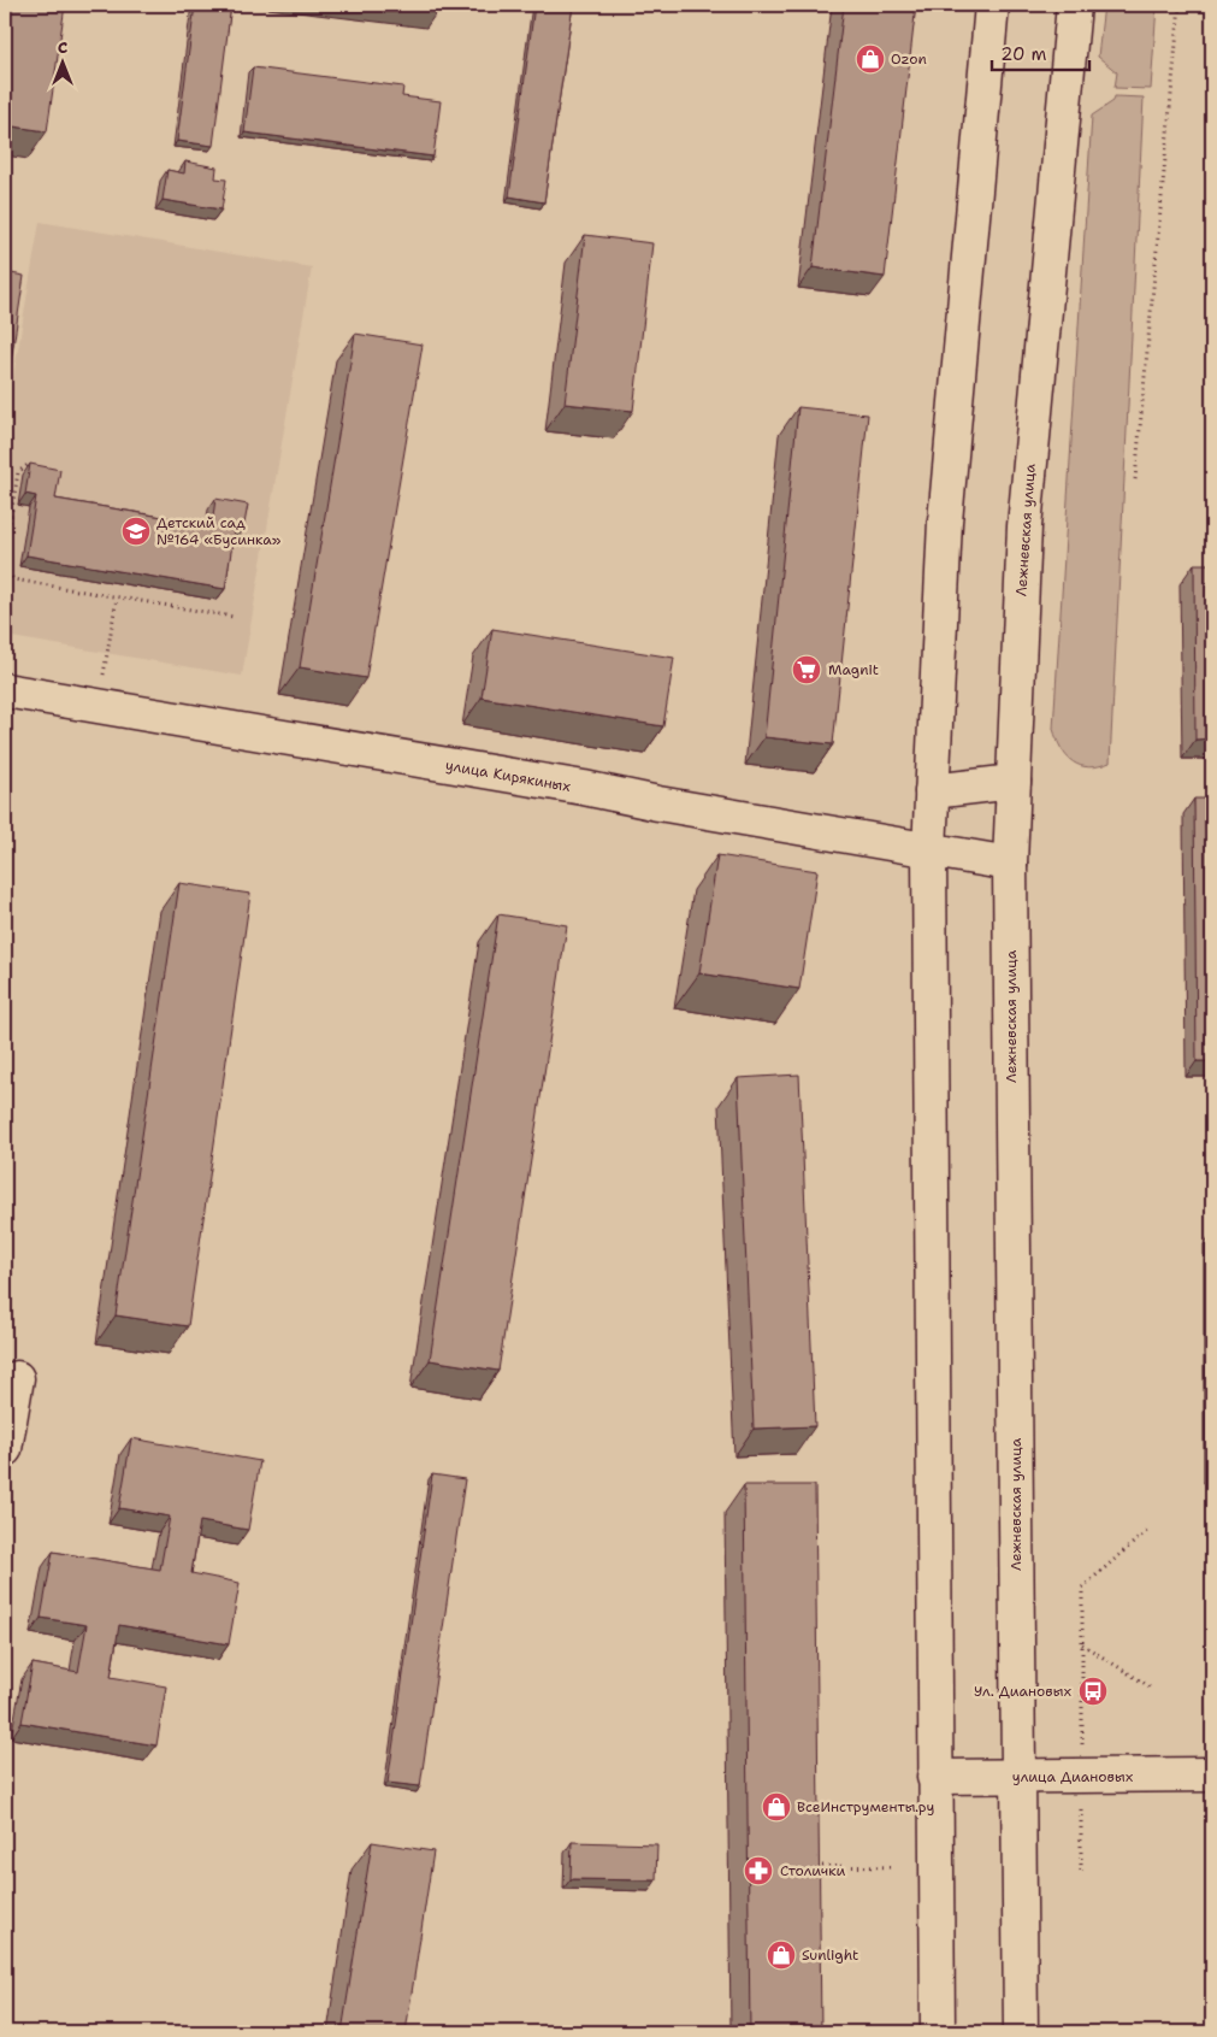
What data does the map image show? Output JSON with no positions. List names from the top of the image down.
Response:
{
  "streets": {
    "main road": ["Лежневская улица", "улица Кирякиных", "улица Диановых"]
  },
  "crossings": [
    ["Лежневская улица", "улица Кирякиных"],
    ["Лежневская улица", "улица Диановых"]
  ],
  "places": {
    "shop": ["Ozon", "ВсеИнструменты.ру", "Sunlight"],
    "school or university": ["Детский сад №164 «Бусинка»"],
    "supermarket": ["Magnit"],
    "bus stop": ["Ул. Диановых"],
    "pharmacy": ["Столички"]
  },
  "scale_bar": "20 m",
  "north": "top"
}
